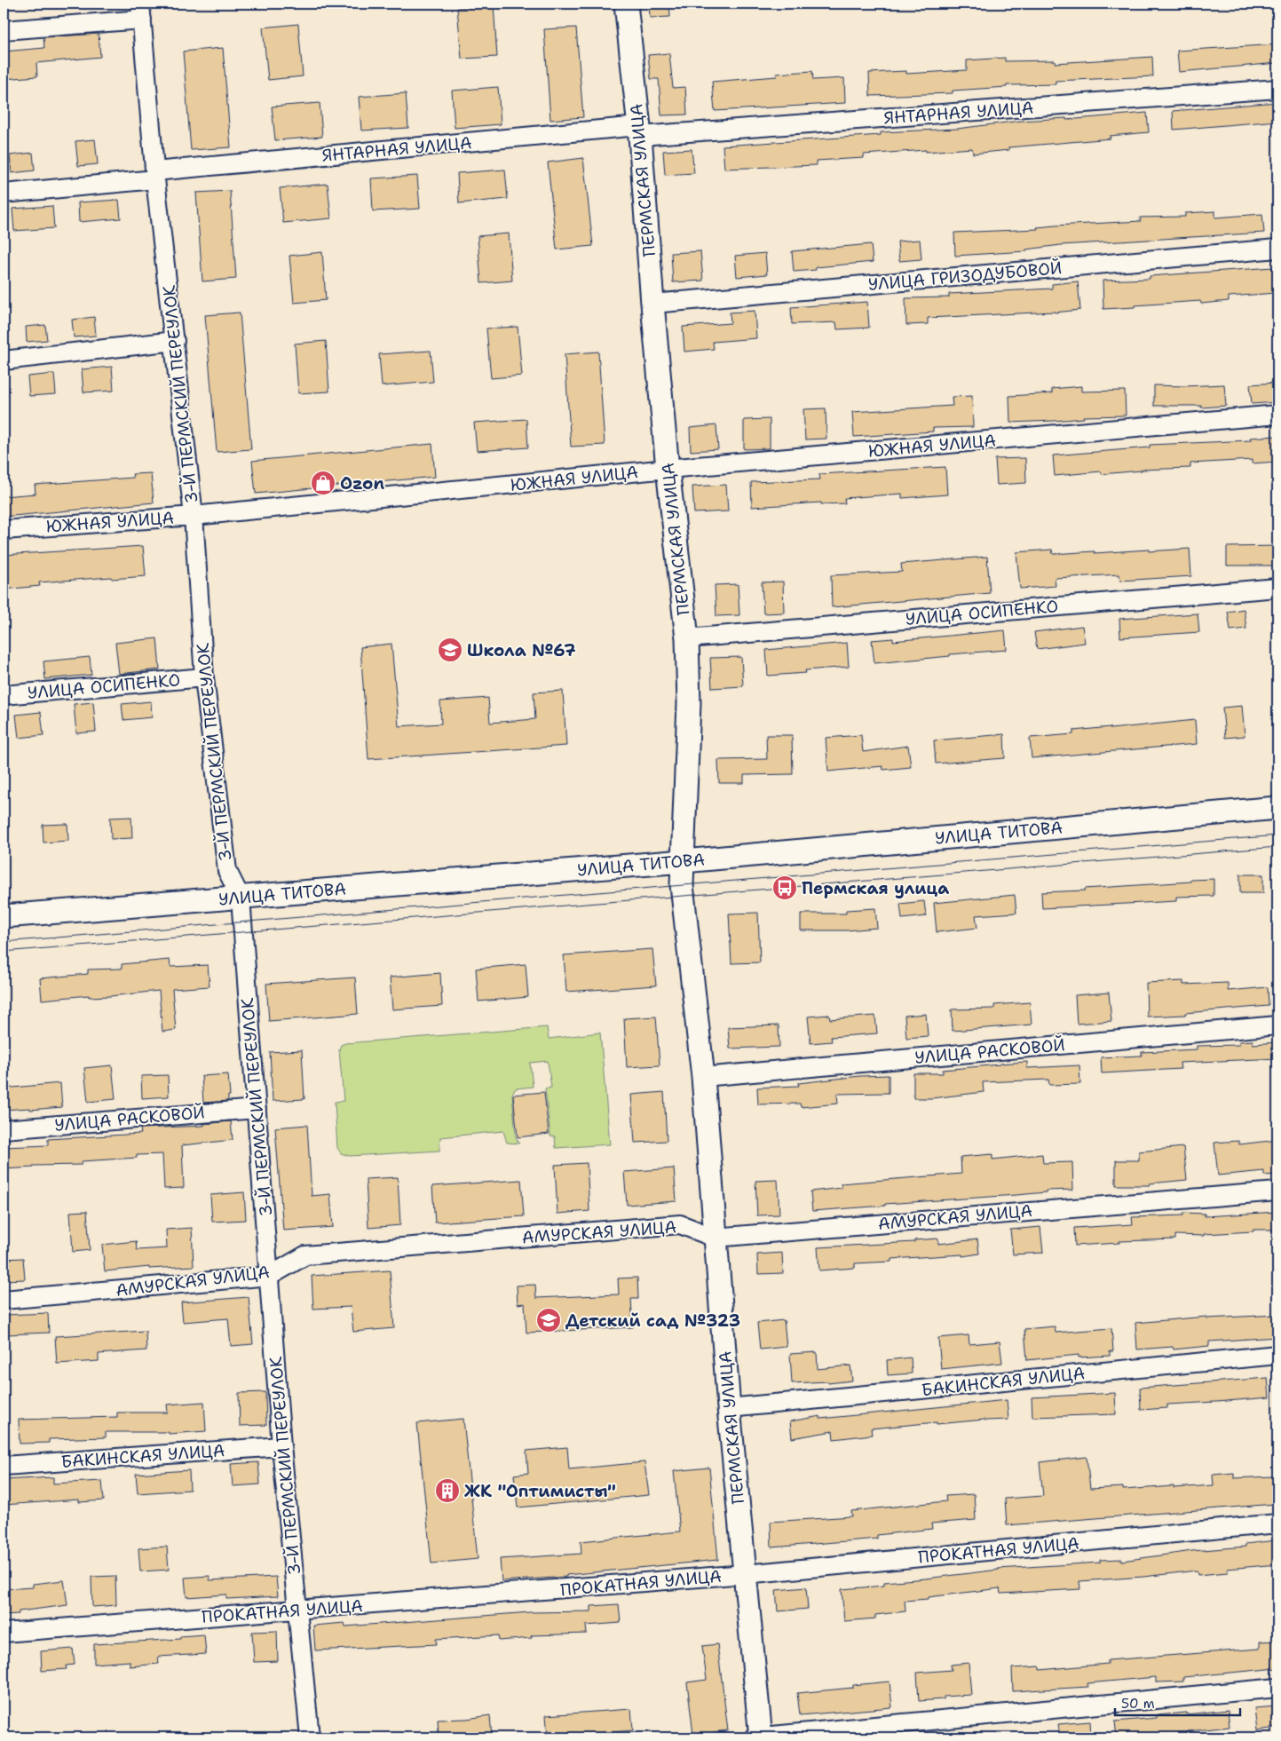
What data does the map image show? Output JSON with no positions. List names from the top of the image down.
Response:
{
  "streets": {
    "street": [
      "ЯНТАРНАЯ УЛИЦА",
      "ПЕРМСКАЯ УЛИЦА",
      "УЛИЦА ГРИЗОДУБОВОЙ",
      "3-Й ПЕРМСКИЙ ПЕРЕУЛОК",
      "ЮЖНАЯ УЛИЦА",
      "УЛИЦА ОСИПЕНКО",
      "УЛИЦА ТИТОВА",
      "УЛИЦА РАСКОВОЙ",
      "АМУРСКАЯ УЛИЦА",
      "БАКИНСКАЯ УЛИЦА",
      "ПРОКАТНАЯ УЛИЦА"
    ]
  },
  "crossings": [
    ["ЯНТАРНАЯ УЛИЦА", "ПЕРМСКАЯ УЛИЦА"],
    ["ЯНТАРНАЯ УЛИЦА", "3-Й ПЕРМСКИЙ ПЕРЕУЛОК"],
    ["ПЕРМСКАЯ УЛИЦА", "УЛИЦА ГРИЗОДУБОВОЙ"],
    ["ПЕРМСКАЯ УЛИЦА", "ЮЖНАЯ УЛИЦА"],
    ["ПЕРМСКАЯ УЛИЦА", "УЛИЦА ОСИПЕНКО"],
    ["ПЕРМСКАЯ УЛИЦА", "УЛИЦА ТИТОВА"],
    ["ПЕРМСКАЯ УЛИЦА", "УЛИЦА РАСКОВОЙ"],
    ["ПЕРМСКАЯ УЛИЦА", "АМУРСКАЯ УЛИЦА"],
    ["ПЕРМСКАЯ УЛИЦА", "БАКИНСКАЯ УЛИЦА"],
    ["ПЕРМСКАЯ УЛИЦА", "ПРОКАТНАЯ УЛИЦА"],
    ["3-Й ПЕРМСКИЙ ПЕРЕУЛОК", "ЮЖНАЯ УЛИЦА"],
    ["3-Й ПЕРМСКИЙ ПЕРЕУЛОК", "УЛИЦА ОСИПЕНКО"],
    ["3-Й ПЕРМСКИЙ ПЕРЕУЛОК", "УЛИЦА ТИТОВА"],
    ["3-Й ПЕРМСКИЙ ПЕРЕУЛОК", "УЛИЦА РАСКОВОЙ"],
    ["3-Й ПЕРМСКИЙ ПЕРЕУЛОК", "АМУРСКАЯ УЛИЦА"],
    ["3-Й ПЕРМСКИЙ ПЕРЕУЛОК", "БАКИНСКАЯ УЛИЦА"],
    ["3-Й ПЕРМСКИЙ ПЕРЕУЛОК", "ПРОКАТНАЯ УЛИЦА"]
  ],
  "places": {
    "shop": ["Ozon"],
    "school or university": ["Школа №67", "Детский сад №323"],
    "bus stop": ["Пермская улица"],
    "building": ["ЖК \"Оптимисты\""]
  },
  "scale_bar": "50 m"
}
